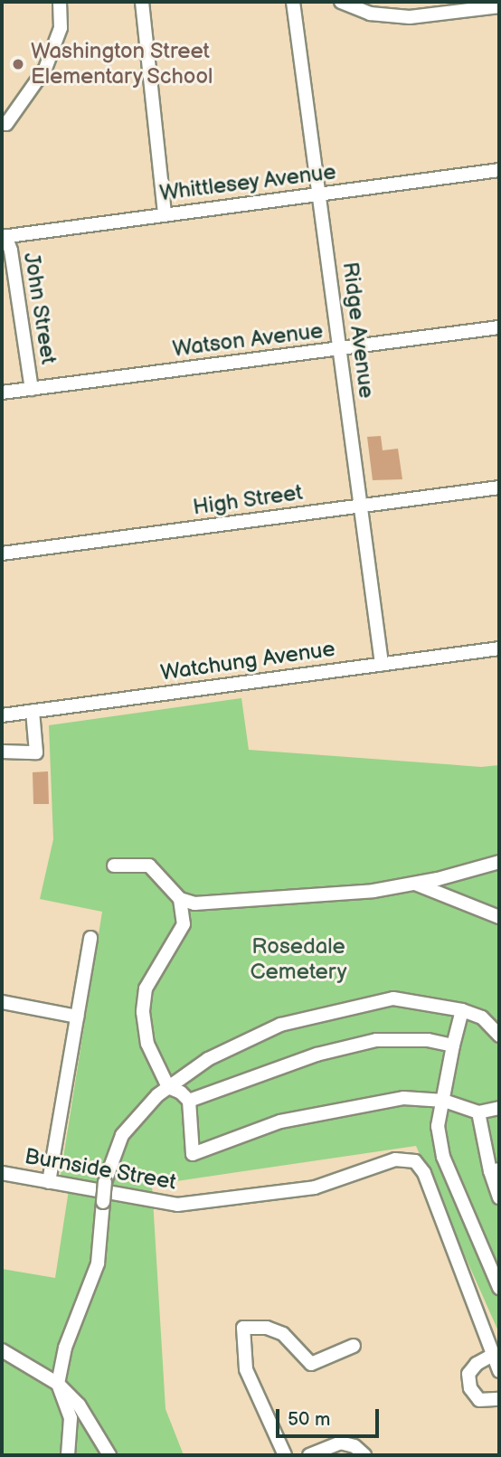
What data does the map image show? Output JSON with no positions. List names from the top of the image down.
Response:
{
  "streets": {
    "street": [
      "Whittlesey Avenue",
      "John Street",
      "Ridge Avenue",
      "Watson Avenue",
      "High Street",
      "Watchung Avenue",
      "Burnside Street"
    ]
  },
  "crossings": [
    ["Whittlesey Avenue", "John Street"],
    ["Whittlesey Avenue", "Ridge Avenue"],
    ["John Street", "Watson Avenue"],
    ["Ridge Avenue", "Watson Avenue"],
    ["Ridge Avenue", "High Street"],
    ["Ridge Avenue", "Watchung Avenue"]
  ],
  "parks": ["Rosedale Cemetery"],
  "places": ["Washington Street Elementary School"],
  "scale_bar": "50 m"
}
